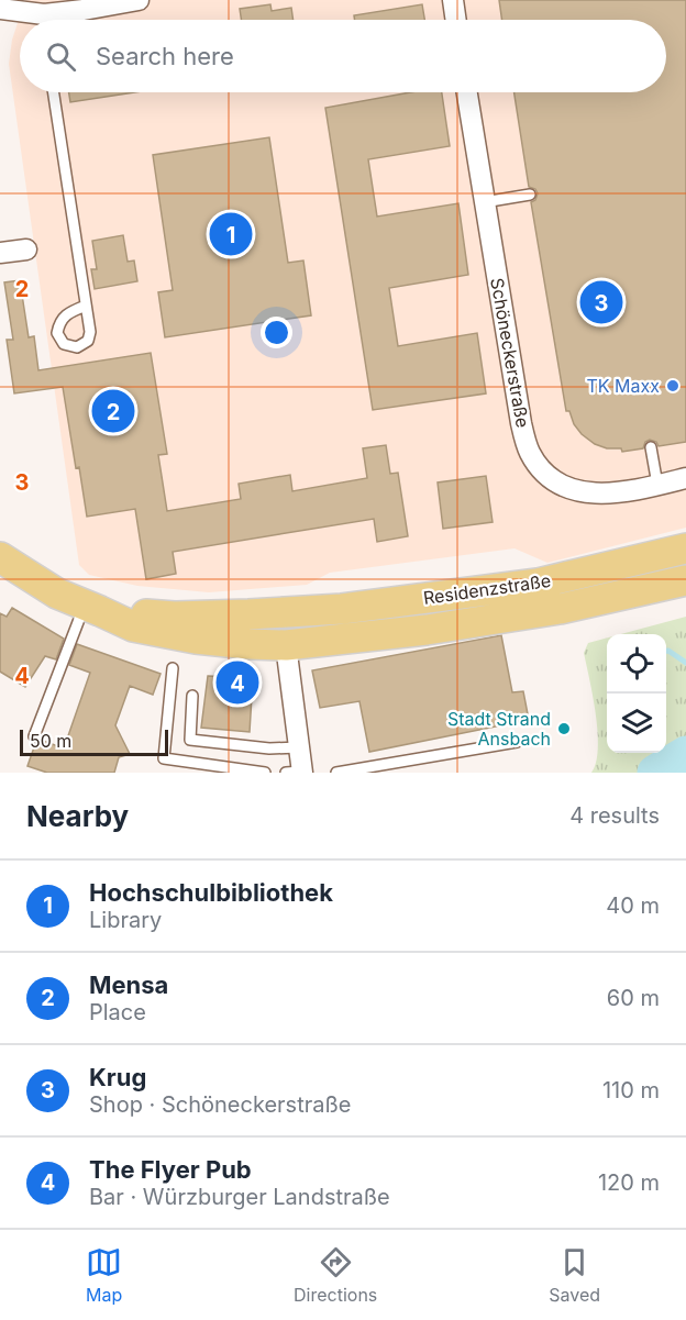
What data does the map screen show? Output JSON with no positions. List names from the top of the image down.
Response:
{
  "streets": {
    "main road": ["Residenzstraße"],
    "street": ["Schöneckerstraße"]
  },
  "places": ["TK Maxx", "Stadt Strand Ansbach"],
  "scale_bar": "50 m",
  "page": {
    "search": "Search here",
    "pins": [
      "1",
      "3",
      "2",
      "4"
    ],
    "scale": "50 m",
    "heading": ["Nearby", "4 results"],
    "list": [
      {
        "mark": "1",
        "name": "Hochschulbibliothek",
        "note": "Library",
        "value": "40 m"
      },
      {
        "mark": "2",
        "name": "Mensa",
        "note": "Place",
        "value": "60 m"
      },
      {
        "mark": "3",
        "name": "Krug",
        "note": "Shop · Schöneckerstraße",
        "value": "110 m"
      },
      {
        "mark": "4",
        "name": "The Flyer Pub",
        "note": "Bar · Würzburger Landstraße",
        "value": "120 m"
      }
    ],
    "nav": ["Map", "Directions", "Saved"]
  },
  "grid": {
    "rows": ["2", "3", "4"]
  }
}
